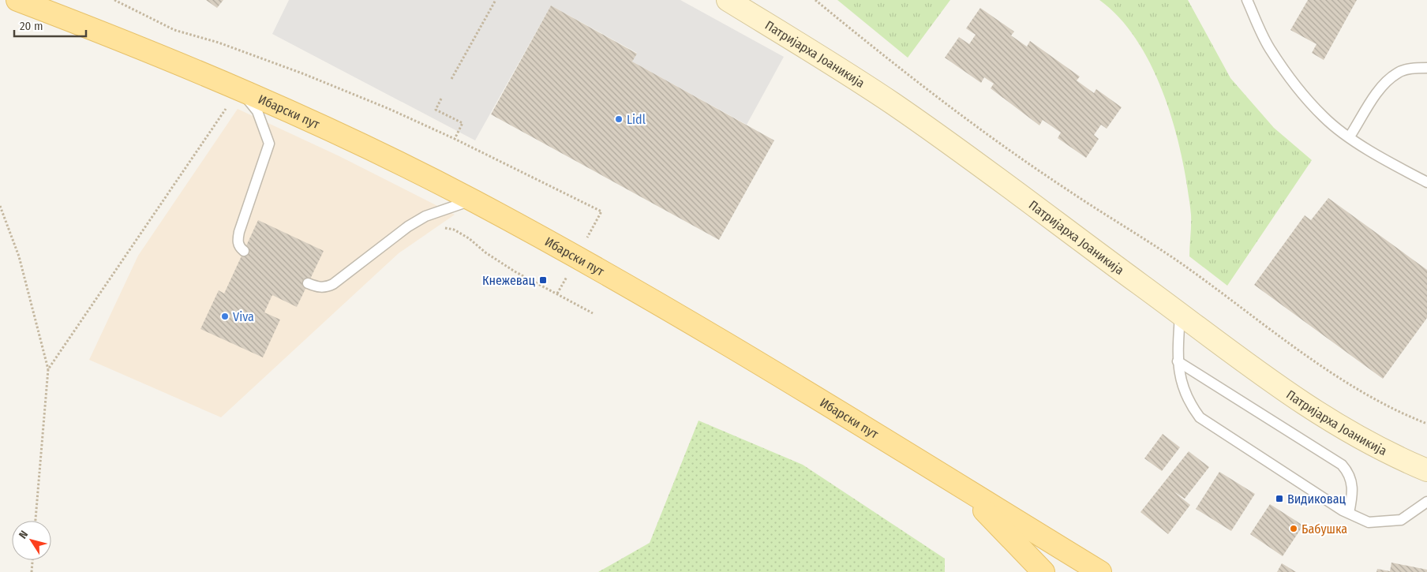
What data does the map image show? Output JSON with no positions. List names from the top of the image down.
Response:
{
  "streets": {
    "main road": ["Патријарха Јоаникија", "Ибарски пут"]
  },
  "places": {
    "other": ["Lidl", "Viva", "Бабушка"],
    "transit": ["Кнежевац", "Видиковац"]
  },
  "scale_bar": "20 m",
  "north": "top left"
}
